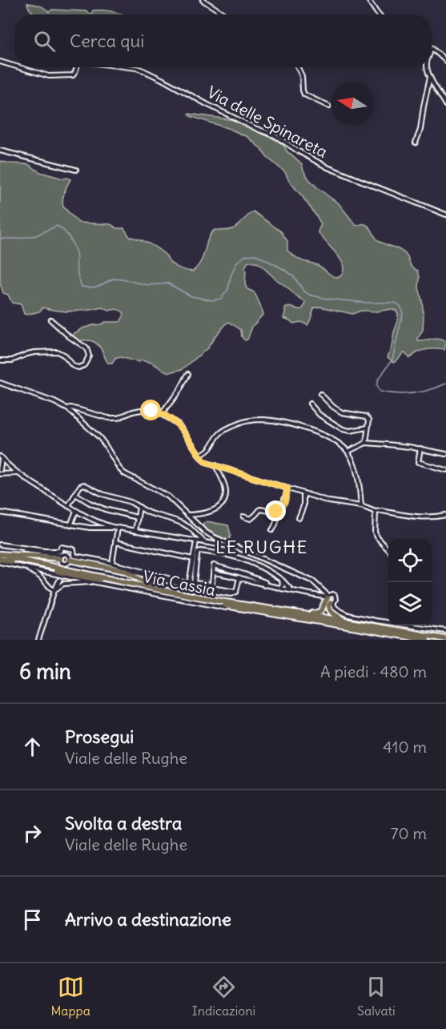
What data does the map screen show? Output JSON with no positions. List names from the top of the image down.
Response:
{
  "streets": {
    "highway": ["Via Cassia"],
    "street": ["Via delle Spinareta"]
  },
  "districts": ["LE RUGHE"],
  "north": "left",
  "page": {
    "search": "Cerca qui",
    "heading": ["6 min", "A piedi · 480 m"],
    "list": [
      ["Prosegui", "Viale delle Rughe", "410 m"],
      ["Svolta a destra", "Viale delle Rughe", "70 m"],
      "Arrivo a destinazione"
    ],
    "nav": ["Mappa", "Indicazioni", "Salvati"]
  }
}
